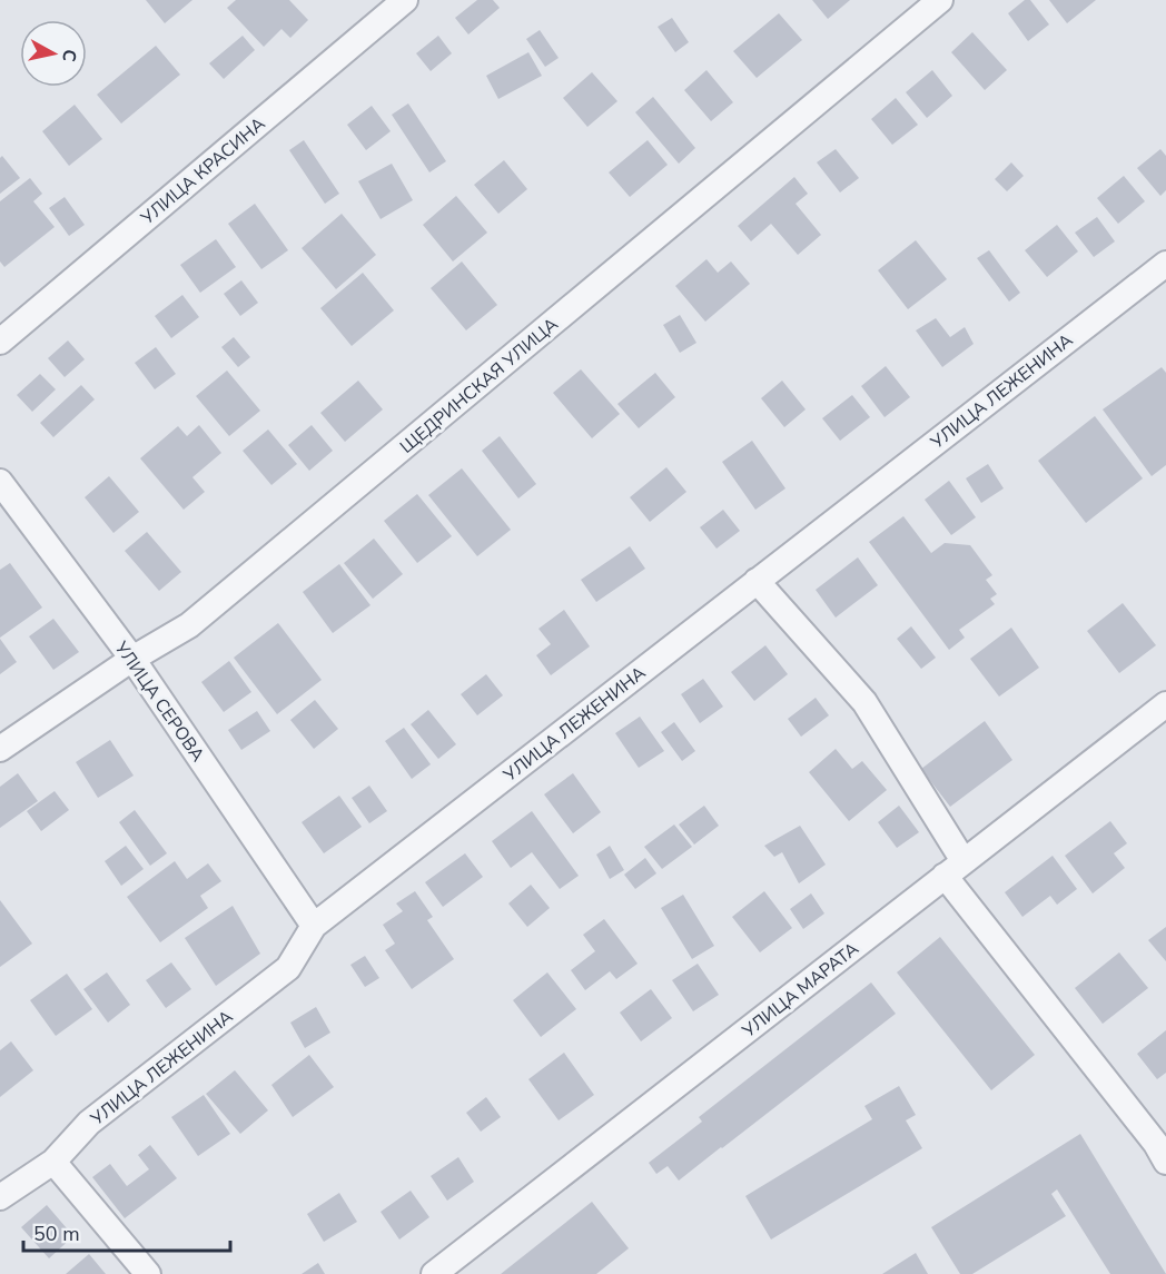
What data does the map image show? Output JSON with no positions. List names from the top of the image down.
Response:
{
  "streets": {
    "street": [
      "УЛИЦА КРАСИНА",
      "ЩЕДРИНСКАЯ УЛИЦА",
      "УЛИЦА ЛЕЖЕНИНА",
      "УЛИЦА СЕРОВА",
      "УЛИЦА МАРАТА"
    ]
  },
  "crossings": [
    ["ЩЕДРИНСКАЯ УЛИЦА", "УЛИЦА СЕРОВА"],
    ["УЛИЦА ЛЕЖЕНИНА", "УЛИЦА СЕРОВА"]
  ],
  "scale_bar": "50 m",
  "north": "right"
}
